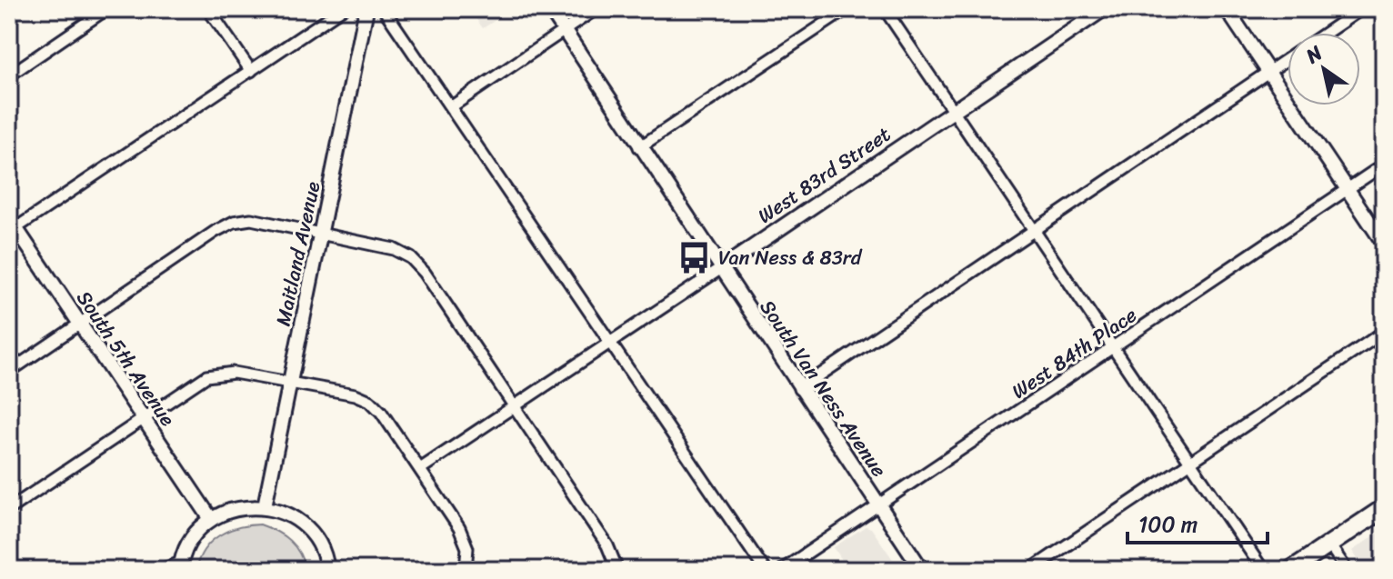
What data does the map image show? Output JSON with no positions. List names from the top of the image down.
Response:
{
  "streets": {
    "street": [
      "West 83rd Street",
      "Maitland Avenue",
      "West 84th Place",
      "South 5th Avenue",
      "South Van Ness Avenue"
    ]
  },
  "crossings": [
    ["West 83rd Street", "South Van Ness Avenue"],
    ["West 84th Place", "South Van Ness Avenue"]
  ],
  "places": {
    "bus stop": ["Van Ness & 83rd"]
  },
  "scale_bar": "100 m",
  "north": "top left"
}
